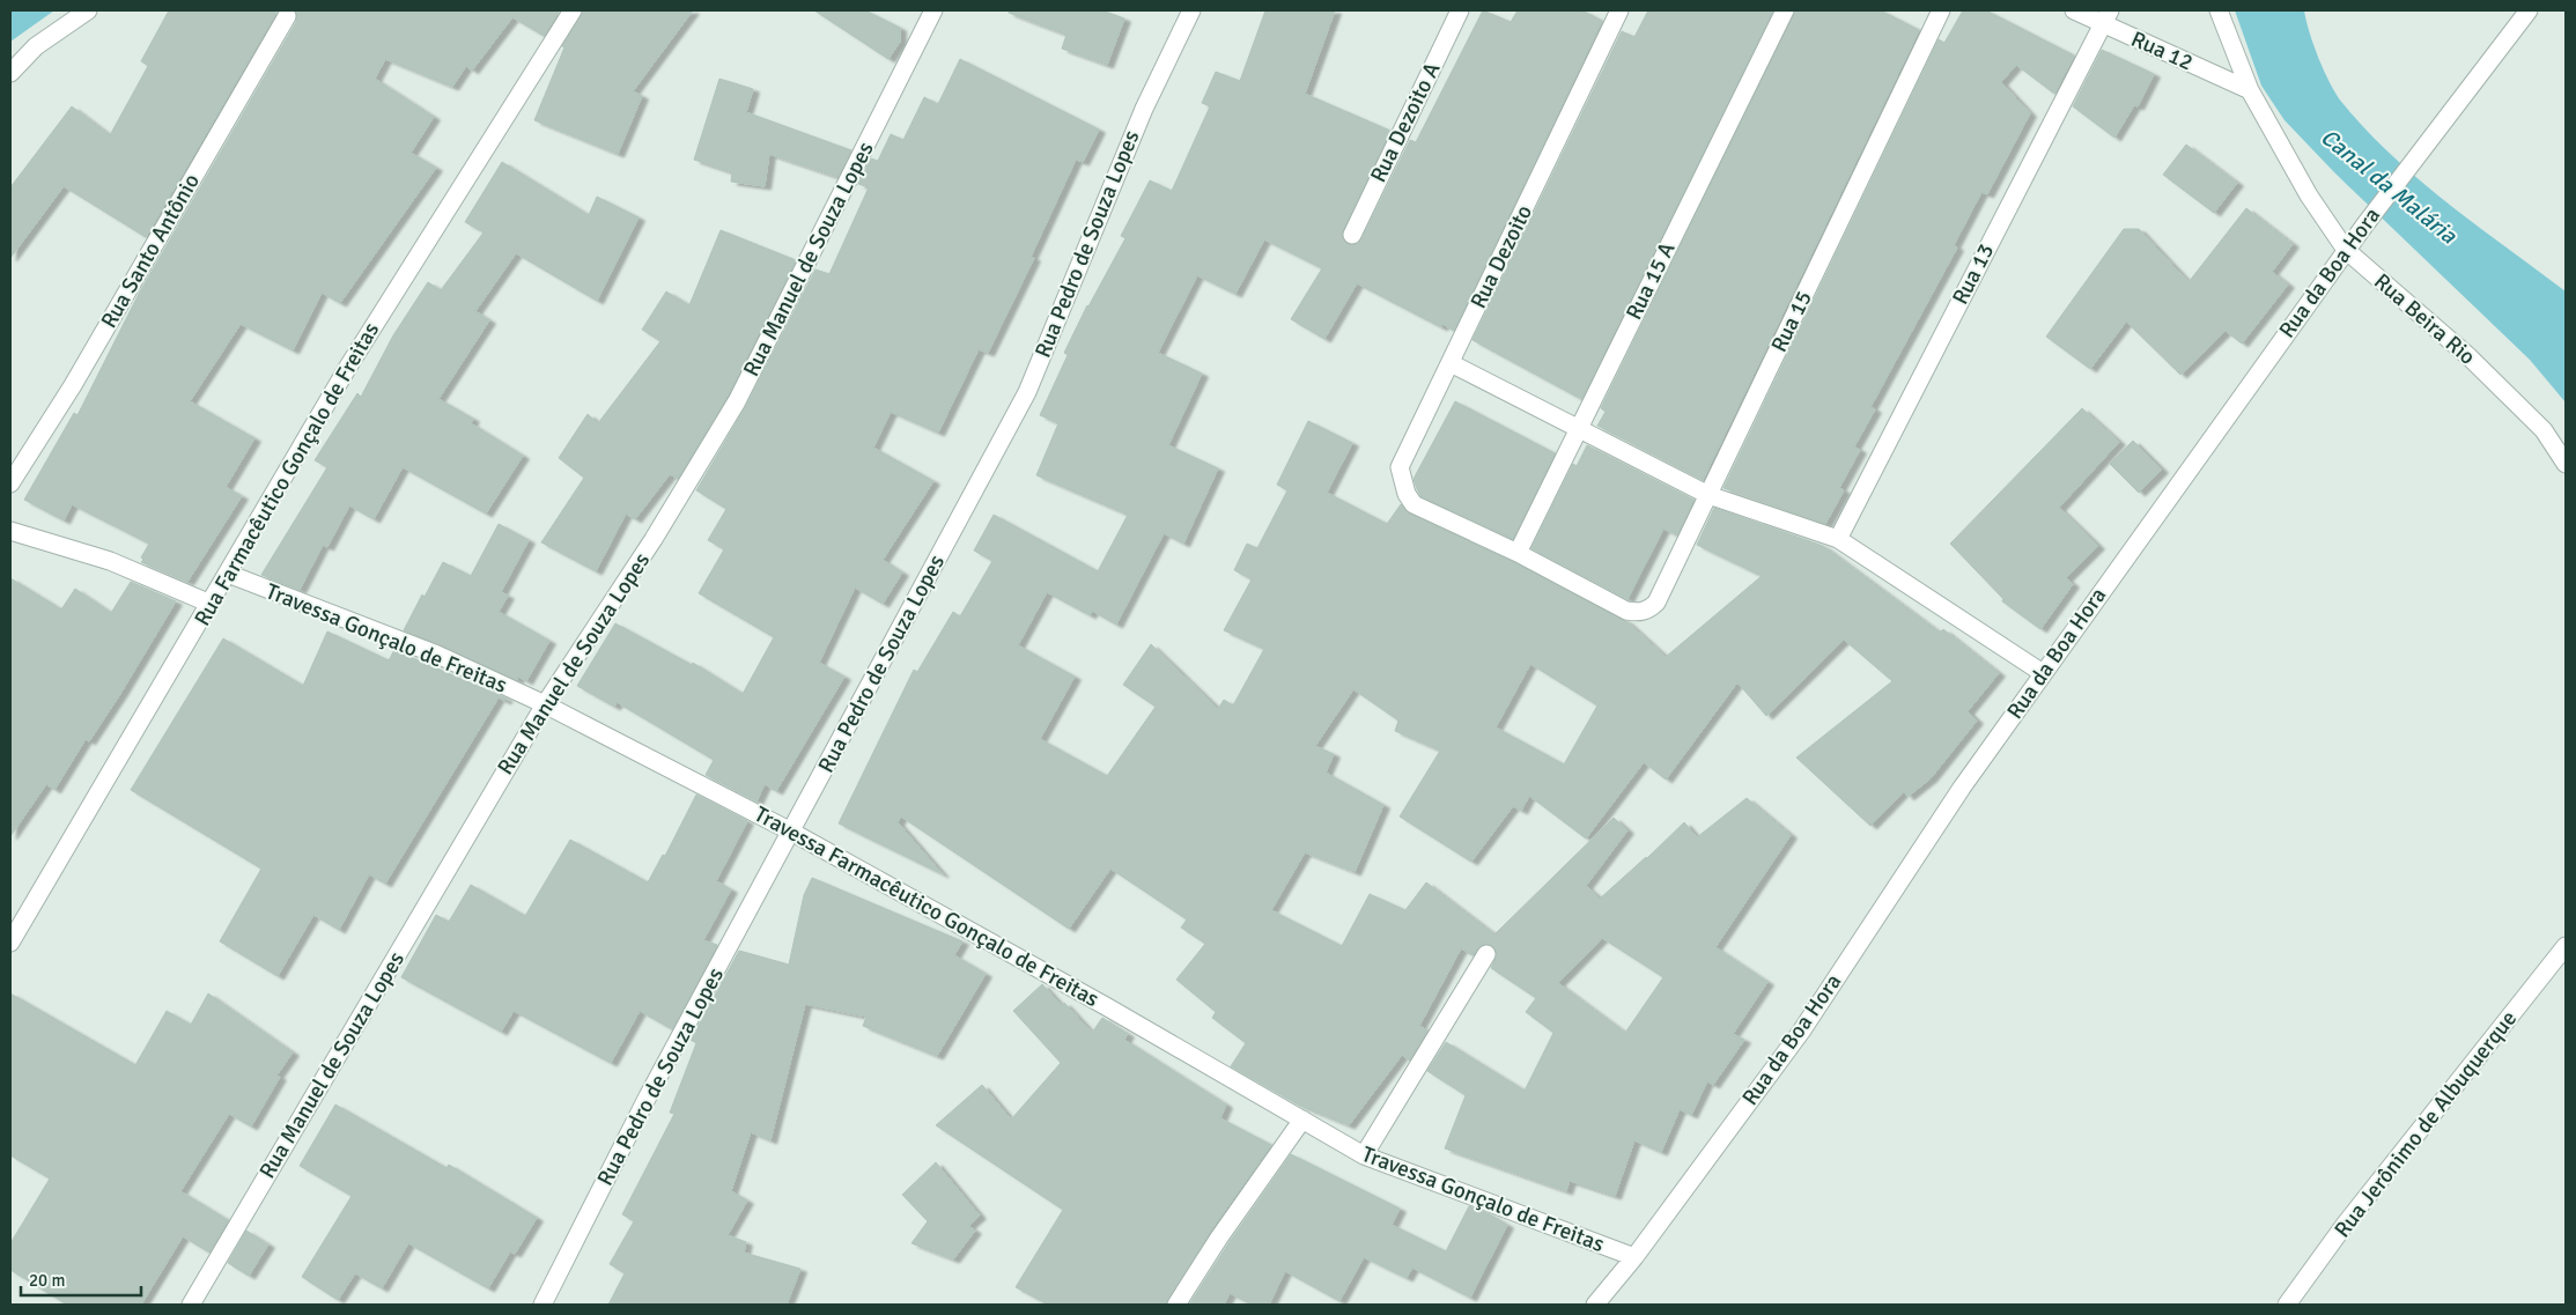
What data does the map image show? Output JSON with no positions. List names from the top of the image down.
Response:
{
  "streets": {
    "street": [
      "Rua 12",
      "Rua Dezoito A",
      "Rua Pedro de Souza Lopes",
      "Rua Santo Antônio",
      "Rua Dezoito",
      "Rua Manuel de Souza Lopes",
      "Rua da Boa Hora",
      "Rua 13",
      "Rua 15 A",
      "Rua Beira Rio",
      "Rua 15",
      "Rua Farmacêutico Gonçalo de Freitas",
      "Travessa Gonçalo de Freitas",
      "Travessa Farmacêutico Gonçalo de Freitas",
      "Rua Jerônimo de Albuquerque"
    ]
  },
  "crossings": [
    ["Rua 12", "Rua 13"],
    ["Rua 12", "Rua Beira Rio"],
    ["Rua Pedro de Souza Lopes", "Travessa Farmacêutico Gonçalo de Freitas"],
    ["Rua Dezoito", "Rua 15 A"],
    ["Rua Dezoito", "Rua 15"],
    ["Rua Manuel de Souza Lopes", "Travessa Gonçalo de Freitas"],
    ["Rua Manuel de Souza Lopes", "Travessa Farmacêutico Gonçalo de Freitas"],
    ["Rua da Boa Hora", "Rua Beira Rio"],
    ["Rua da Boa Hora", "Travessa Gonçalo de Freitas"],
    ["Rua 15 A", "Rua 15"],
    ["Rua Farmacêutico Gonçalo de Freitas", "Travessa Gonçalo de Freitas"],
    ["Travessa Gonçalo de Freitas", "Travessa Farmacêutico Gonçalo de Freitas"]
  ],
  "water": ["Canal da Malária"],
  "scale_bar": "20 m"
}
